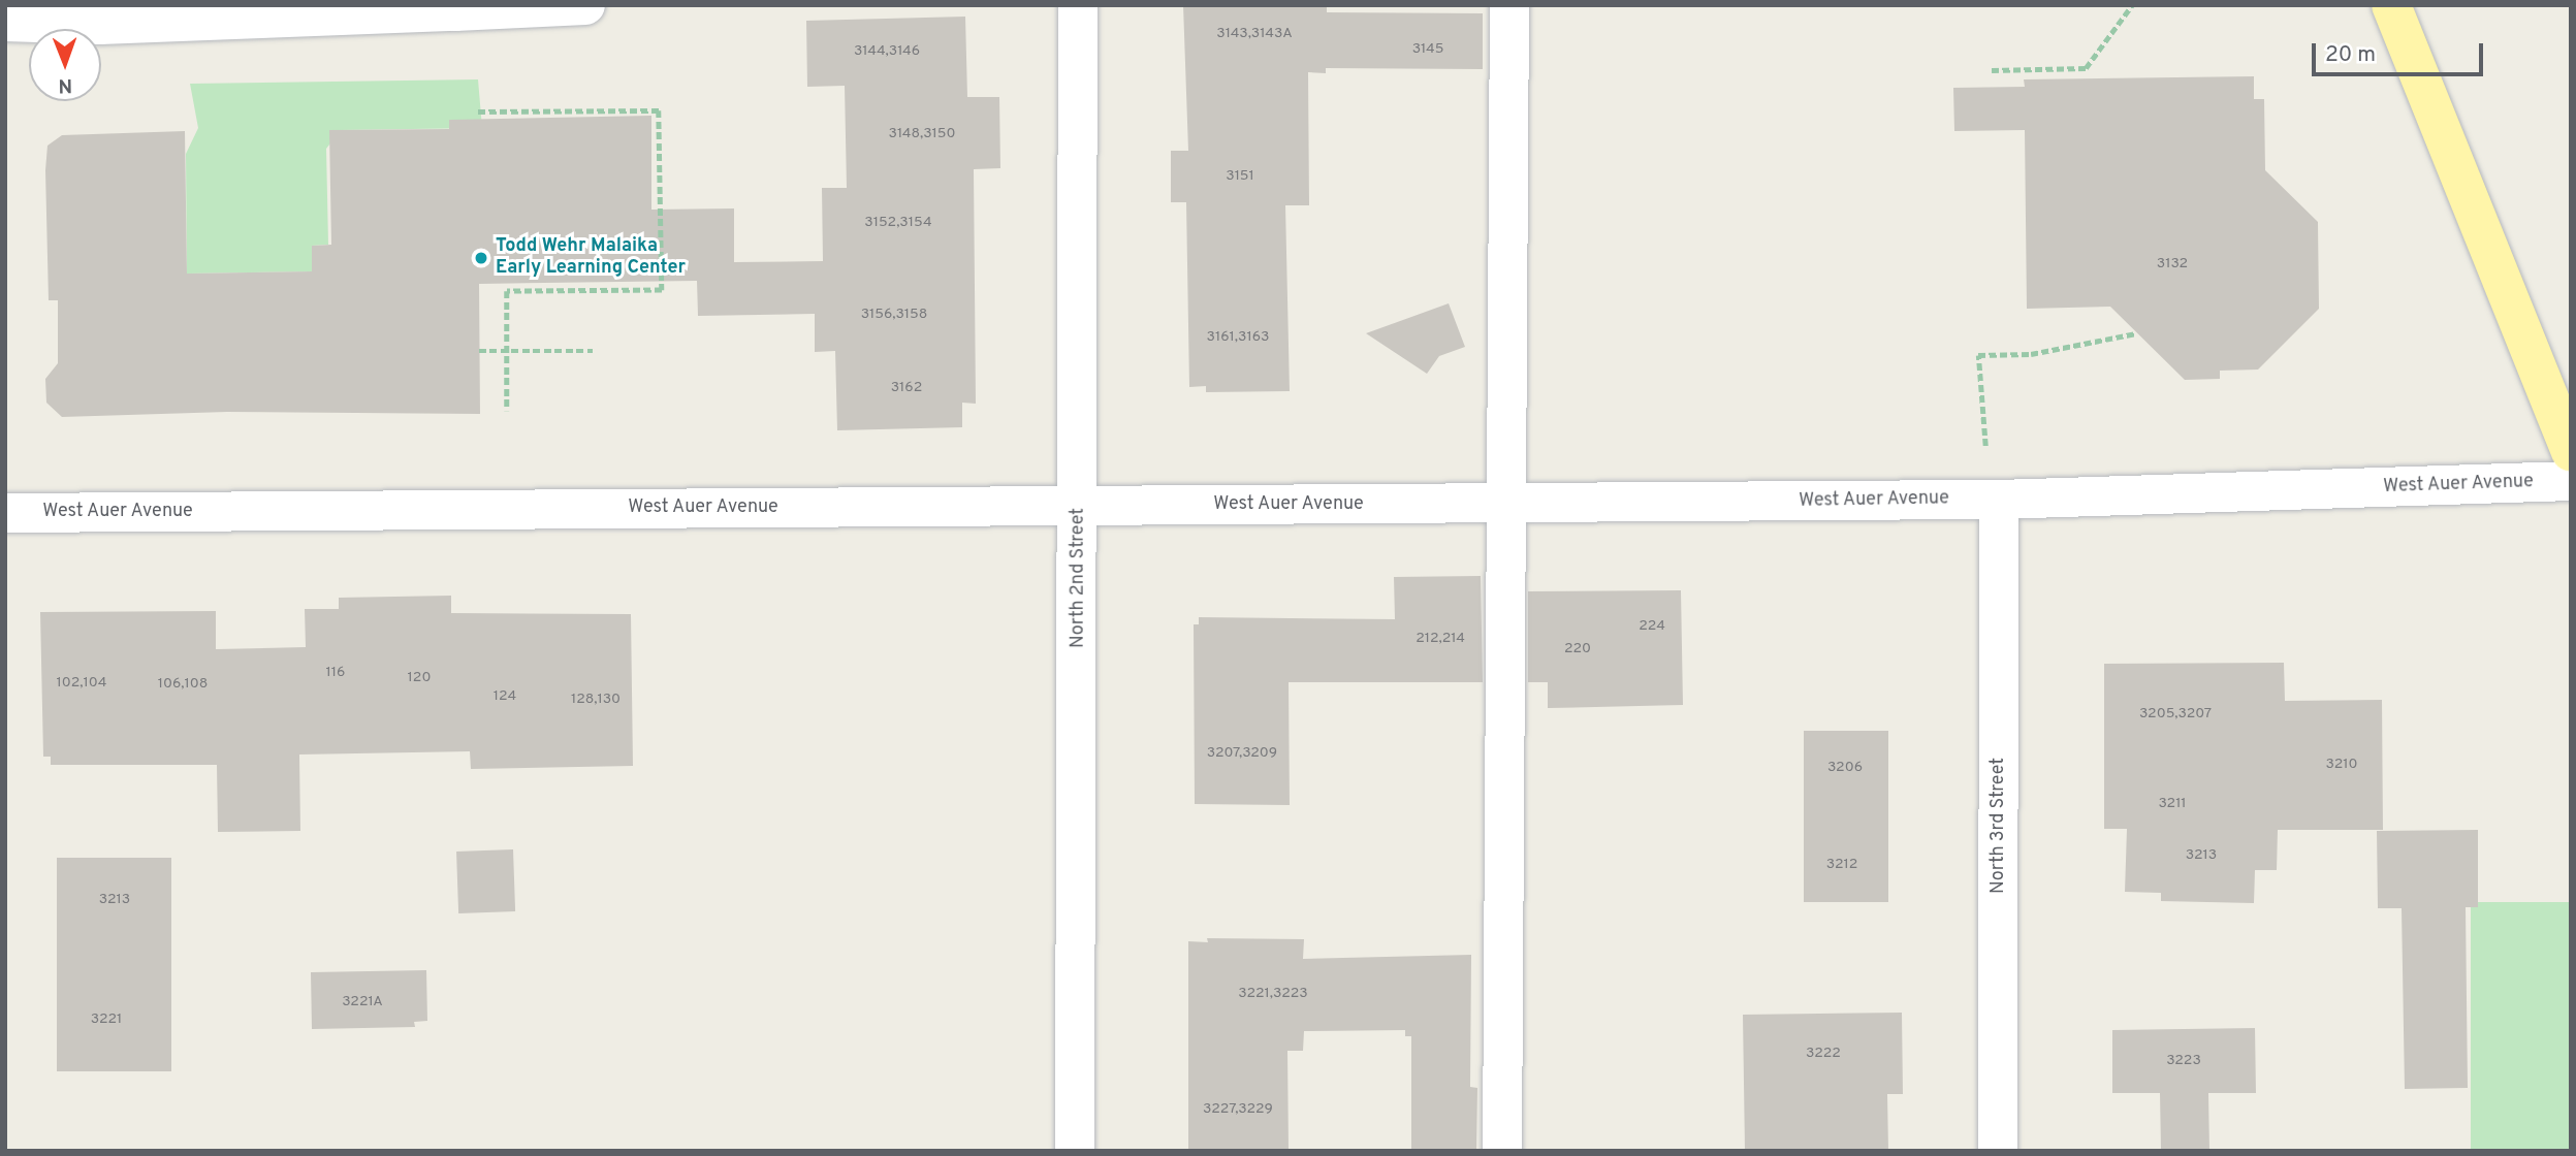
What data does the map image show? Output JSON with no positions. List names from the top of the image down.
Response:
{
  "streets": {
    "street": ["West Auer Avenue", "North 2nd Street", "North 3rd Street"]
  },
  "crossings": [
    ["West Auer Avenue", "North 2nd Street"],
    ["West Auer Avenue", "North 3rd Street"]
  ],
  "places": ["Todd Wehr Malaika Early Learning Center"],
  "house_numbers": [
    "3143,3143A",
    "3145",
    "3144,3146",
    "3148,3150",
    "3151",
    "3152,3154",
    "3132",
    "3156,3158",
    "3161,3163",
    "3162",
    "224",
    "212,214",
    "220",
    "116",
    "120",
    "102,104",
    "106,108",
    "124",
    "128,130",
    "3205,3207",
    "3207,3209",
    "3210",
    "3206",
    "3211",
    "3213",
    "3212",
    "3213",
    "3221,3223",
    "3221A",
    "3221",
    "3222",
    "3223",
    "3227,3229"
  ],
  "scale_bar": "20 m",
  "north": "bottom"
}
